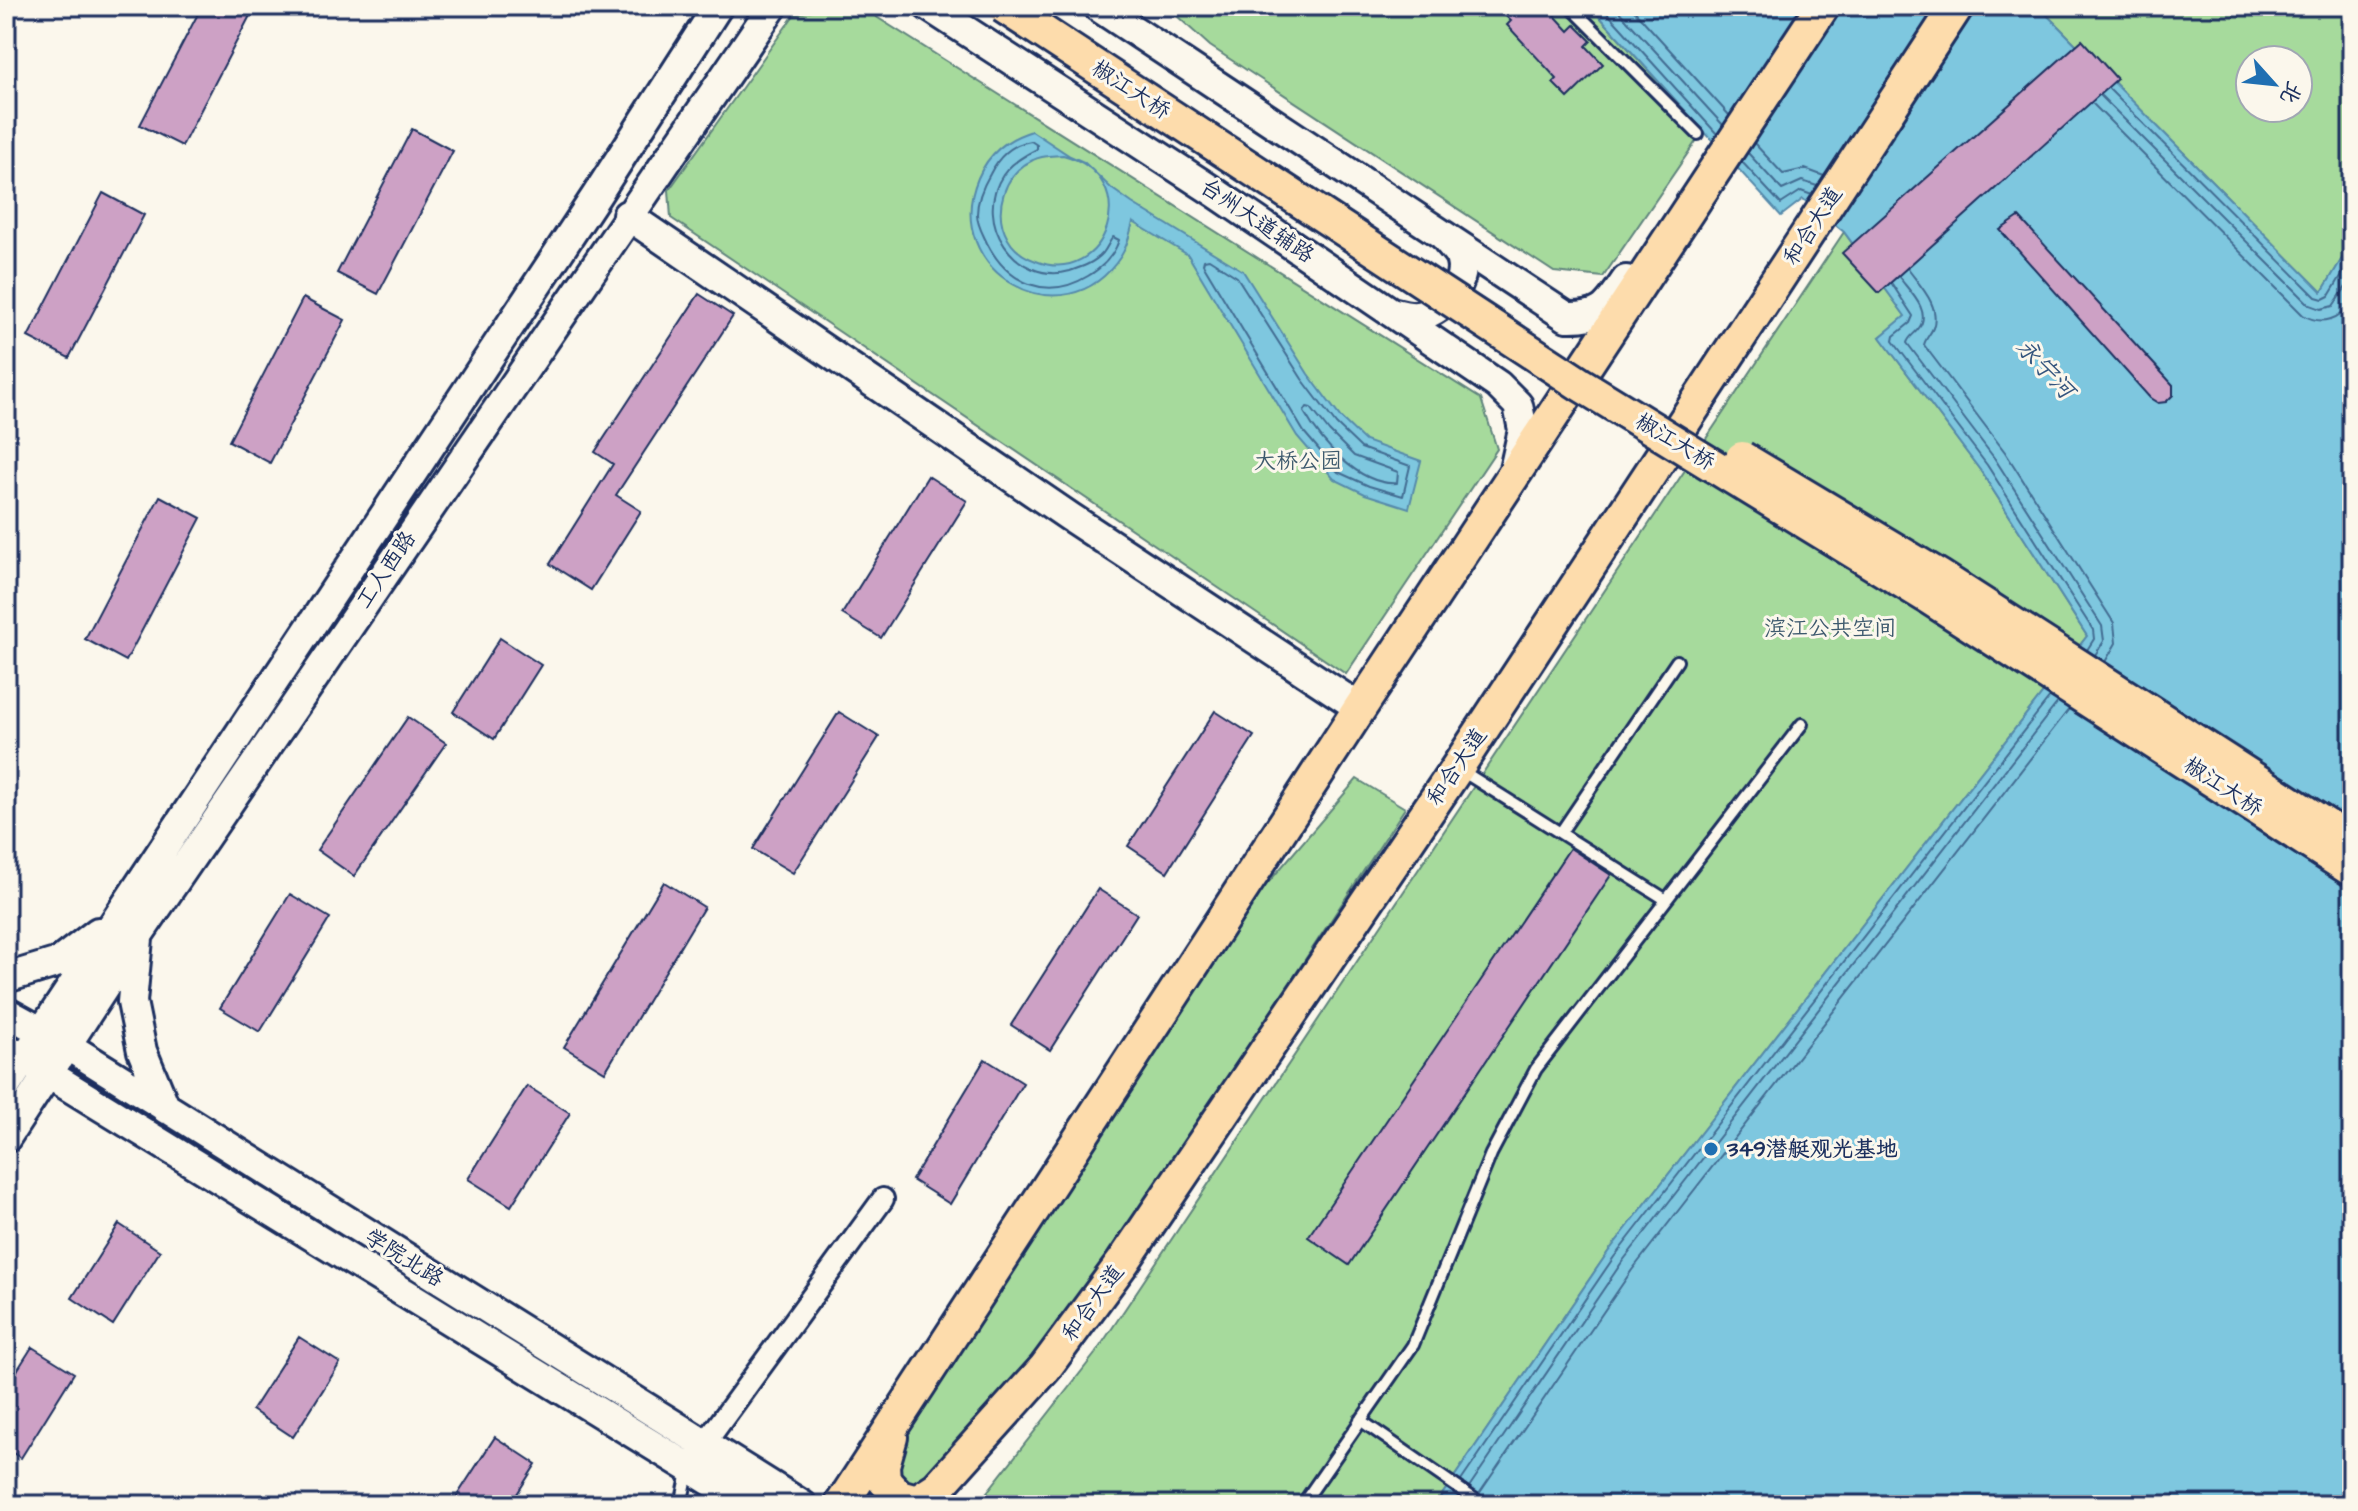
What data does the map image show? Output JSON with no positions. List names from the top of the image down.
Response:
{
  "streets": {
    "main road": [
      "椒江大桥",
      "台州大道辅路",
      "和合大道",
      "工人西路",
      "学院北路"
    ]
  },
  "crossings": [
    ["工人西路", "学院北路"]
  ],
  "water": ["永宁河"],
  "parks": ["大桥公园", "滨江公共空间"],
  "places": ["349潜艇观光基地"],
  "north": "bottom right"
}
